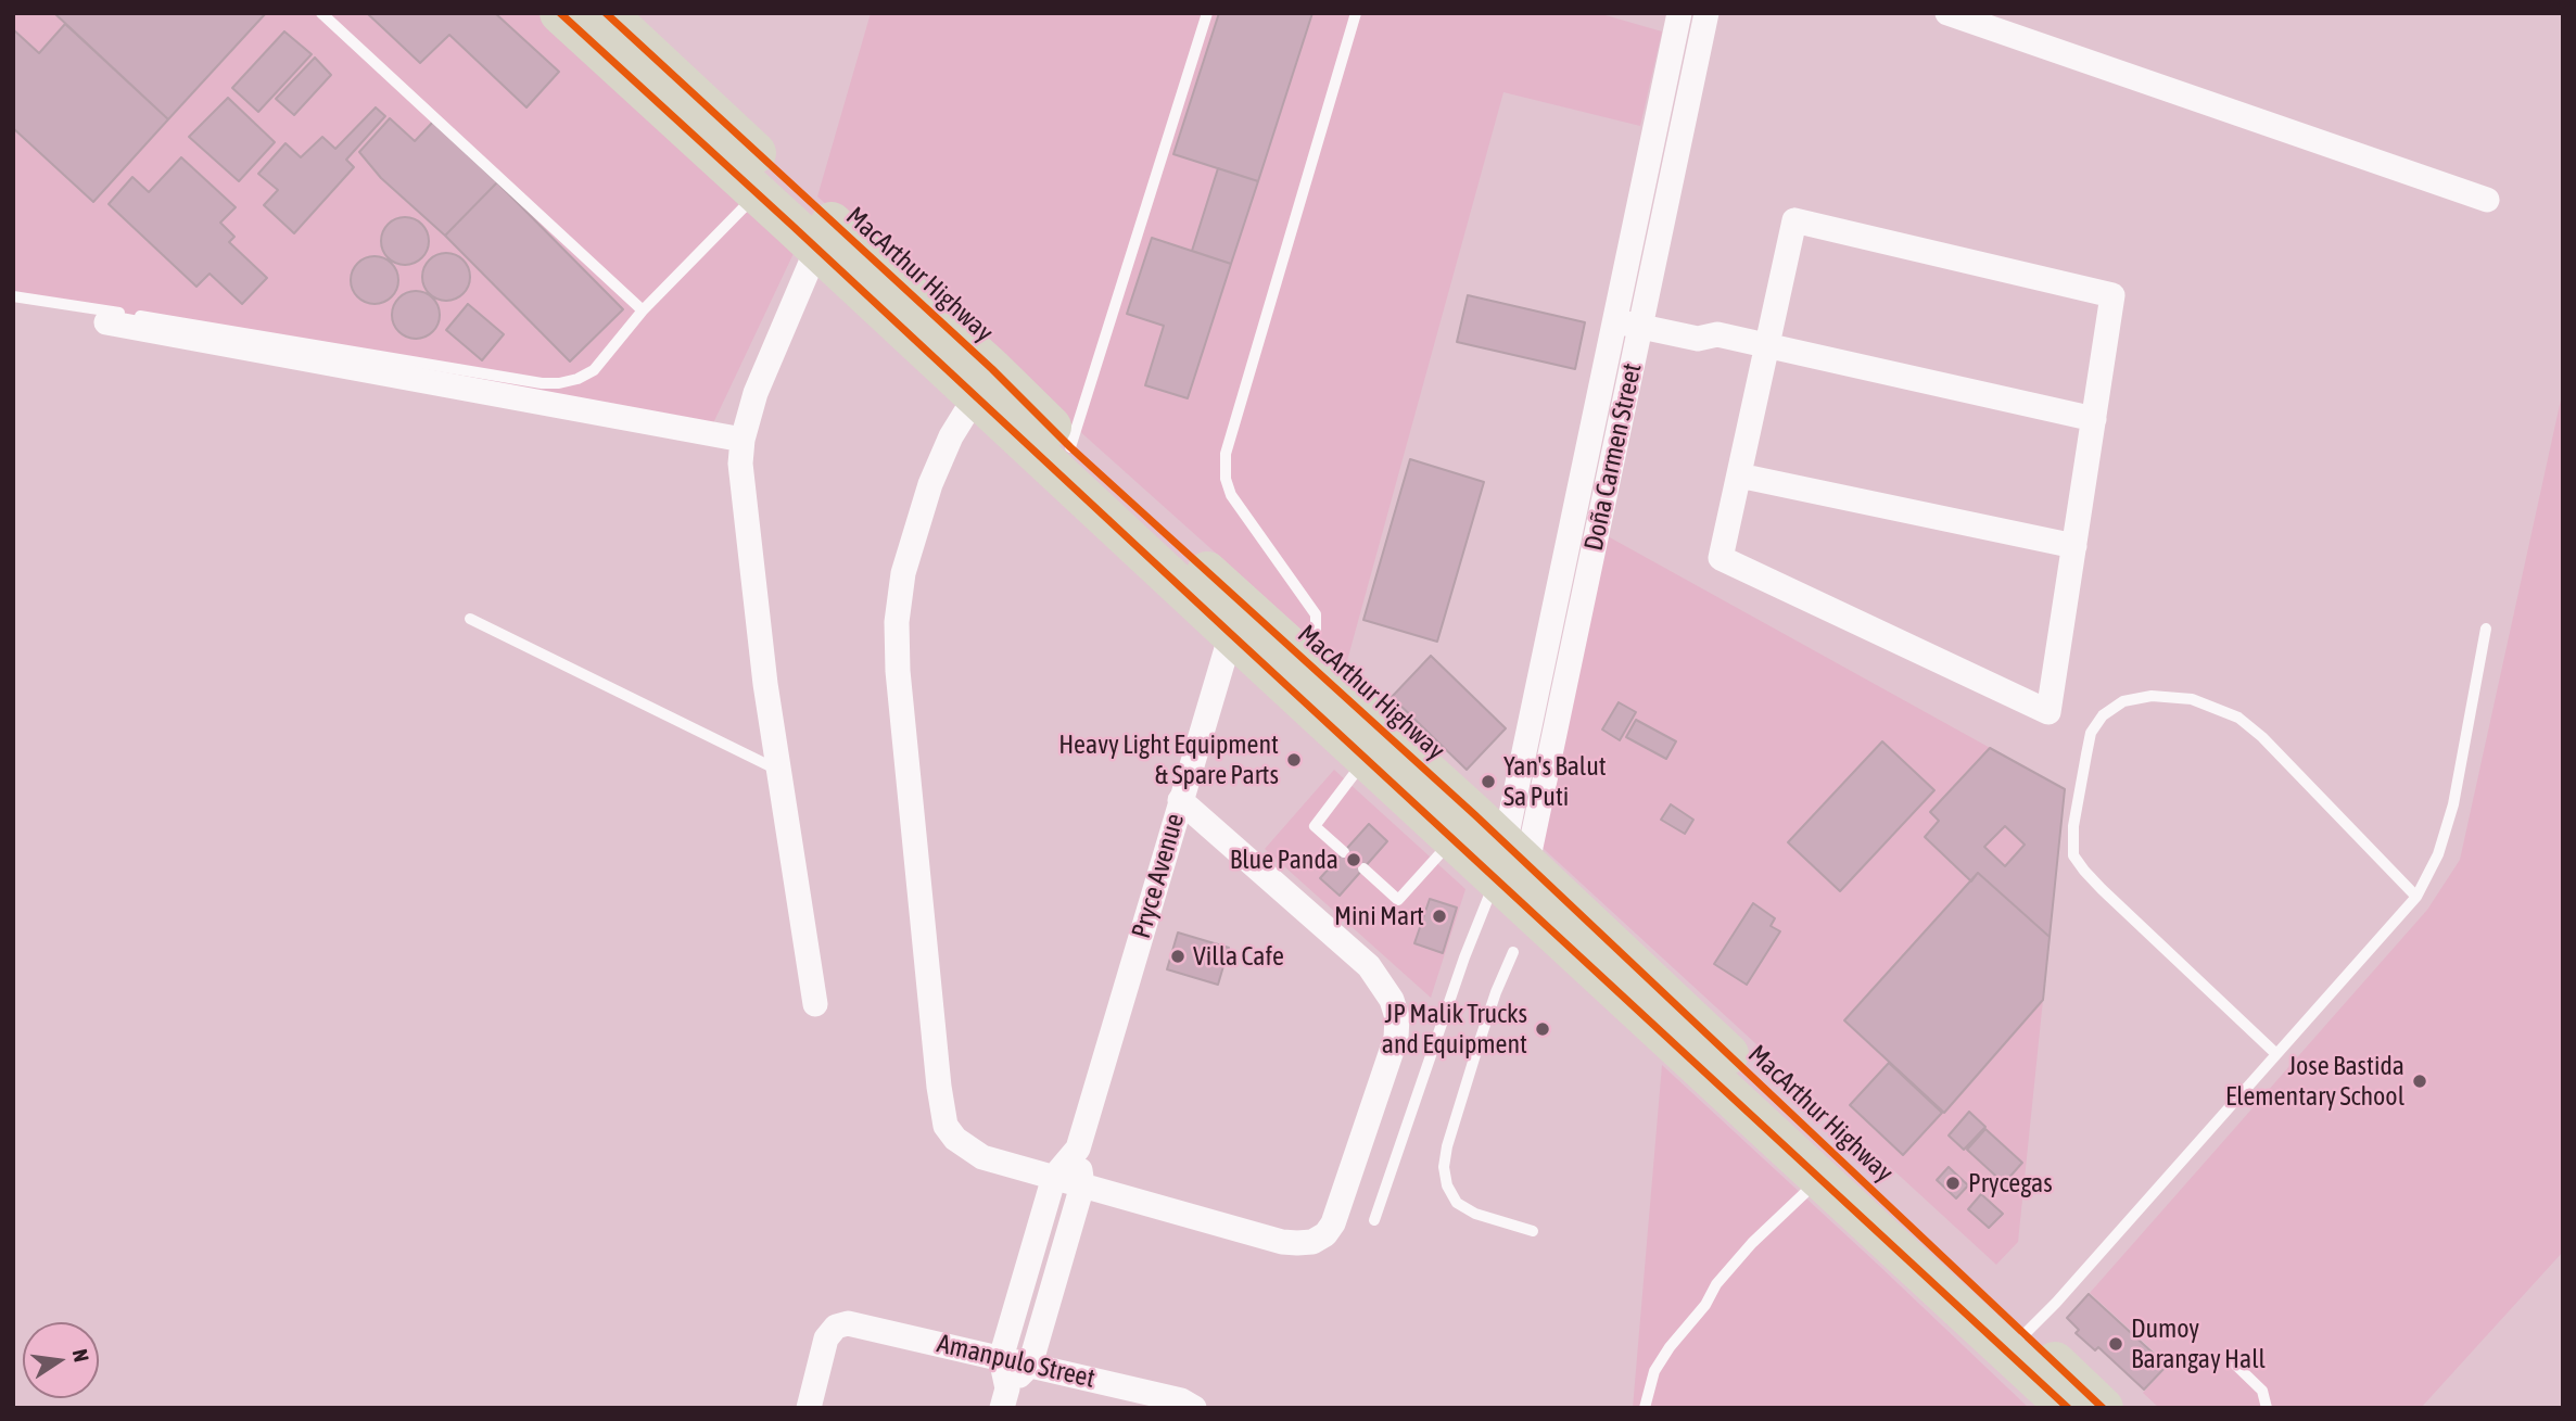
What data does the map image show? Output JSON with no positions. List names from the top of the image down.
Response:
{
  "streets": {
    "highway": ["MacArthur Highway"],
    "street": ["Doña Carmen Street", "Pryce Avenue", "Amanpulo Street"]
  },
  "crossings": [
    ["MacArthur Highway", "Doña Carmen Street"],
    ["MacArthur Highway", "Pryce Avenue"],
    ["Pryce Avenue", "Amanpulo Street"]
  ],
  "places": [
    "Heavy Light Equipment & Spare Parts",
    "Yan's Balut Sa Puti",
    "Blue Panda",
    "Mini Mart",
    "Villa Cafe",
    "JP Malik Trucks and Equipment",
    "Jose Bastida Elementary School",
    "Prycegas",
    "Dumoy Barangay Hall"
  ],
  "north": "right"
}
